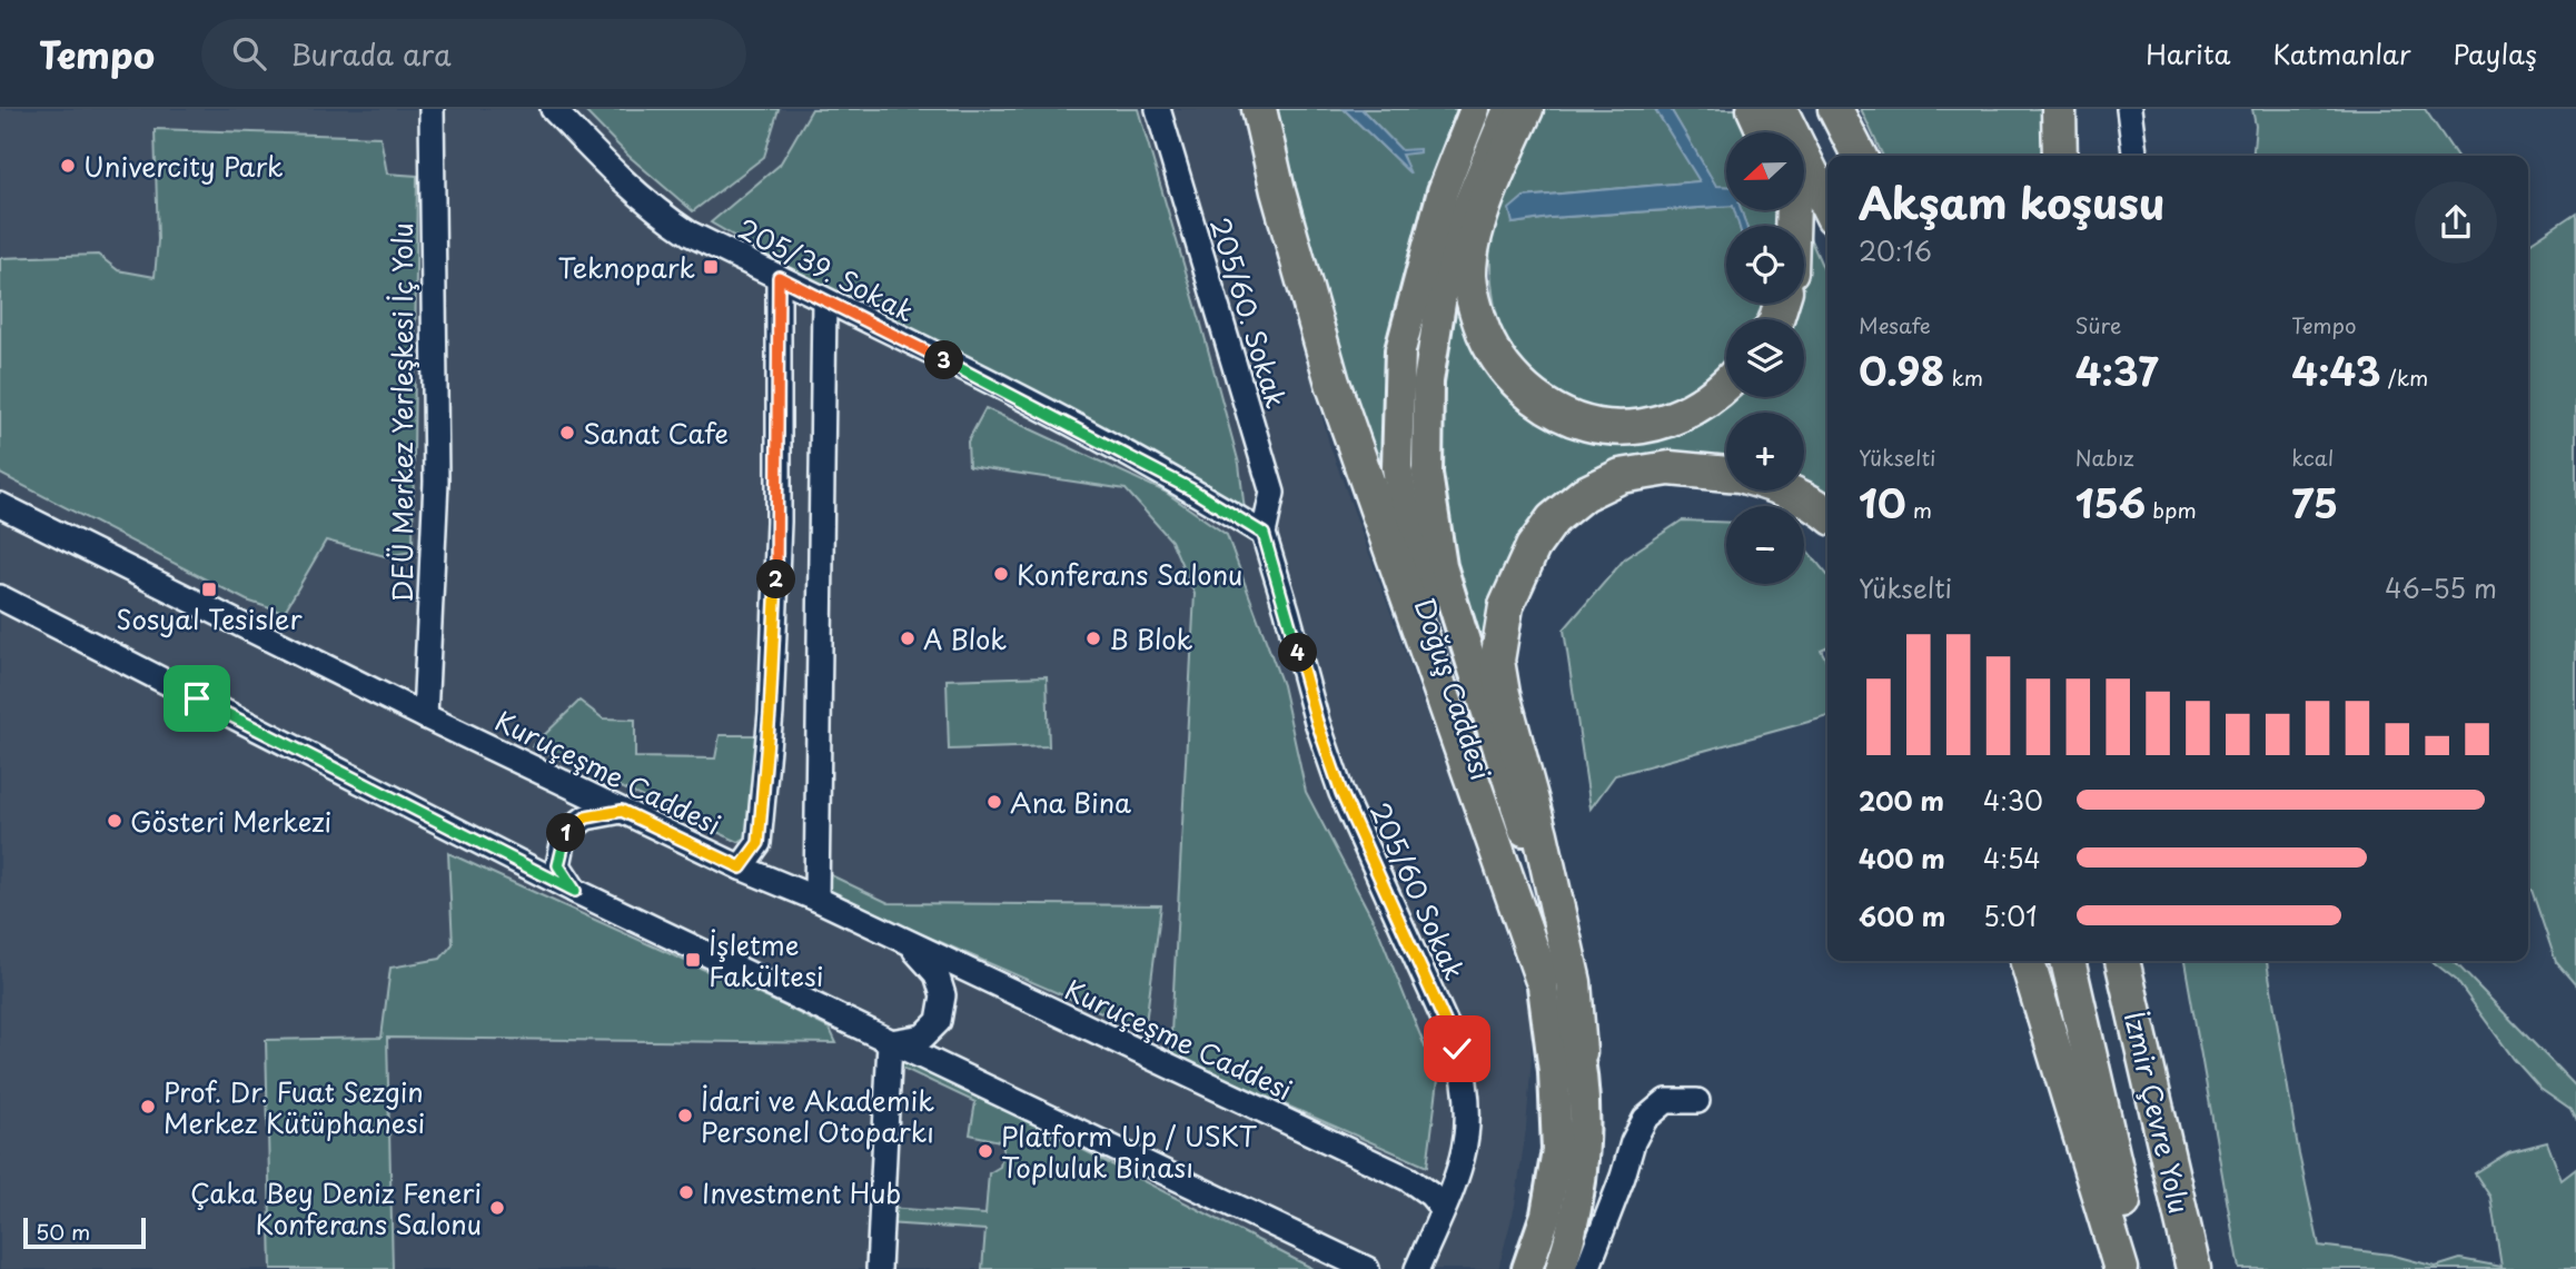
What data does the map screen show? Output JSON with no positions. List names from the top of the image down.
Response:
{
  "streets": {
    "highway": ["İzmir Çevre Yolu"],
    "main road": ["Doğuş Caddesi"],
    "street": [
      "205/39. Sokak",
      "205/60. Sokak",
      "DEÜ Merkez Yerleşkesi İç Yolu",
      "Kuruçeşme Caddesi",
      "205/60 Sokak"
    ]
  },
  "crossings": [
    ["205/39. Sokak", "205/60. Sokak"],
    ["205/39. Sokak", "205/60 Sokak"],
    ["205/60. Sokak", "205/60 Sokak"],
    ["DEÜ Merkez Yerleşkesi İç Yolu", "Kuruçeşme Caddesi"],
    ["Kuruçeşme Caddesi", "205/60 Sokak"]
  ],
  "places": {
    "other": [
      "Univercity Park",
      "Sanat Cafe",
      "Konferans Salonu",
      "A Blok",
      "B Blok",
      "Ana Bina",
      "Gösteri Merkezi",
      "Prof. Dr. Fuat Sezgin Merkez Kütüphanesi",
      "İdari ve Akademik Personel Otoparkı",
      "Platform Up / USKT Topluluk Binası",
      "Investment Hub",
      "Çaka Bey Deniz Feneri Konferans Salonu"
    ],
    "transit": ["Teknopark", "Sosyal Tesisler", "İşletme Fakültesi"]
  },
  "scale_bar": "50 m",
  "north": "left",
  "page": {
    "header": "Tempo",
    "search": "Burada ara",
    "nav": ["Harita", "Katmanlar", "Paylaş"],
    "map_buttons": ["+", "−"],
    "heading": ["Akşam koşusu", "20:16"],
    "stats": [
      ["Mesafe", "0.98 km"],
      ["Süre", "4:37"],
      ["Tempo", "4:43 /km"],
      ["Yükselti", "10 m"],
      ["Nabız", "156 bpm"],
      ["kcal", "75"]
    ],
    "pins": [
      "3",
      "2",
      "4",
      "1"
    ],
    "chart": ["Yükselti", "46–55 m"],
    "list": [
      {
        "name": "200 m",
        "note": "4:30"
      },
      {
        "name": "400 m",
        "note": "4:54"
      },
      {
        "name": "600 m",
        "note": "5:01"
      }
    ],
    "scale": "50 m"
  }
}
